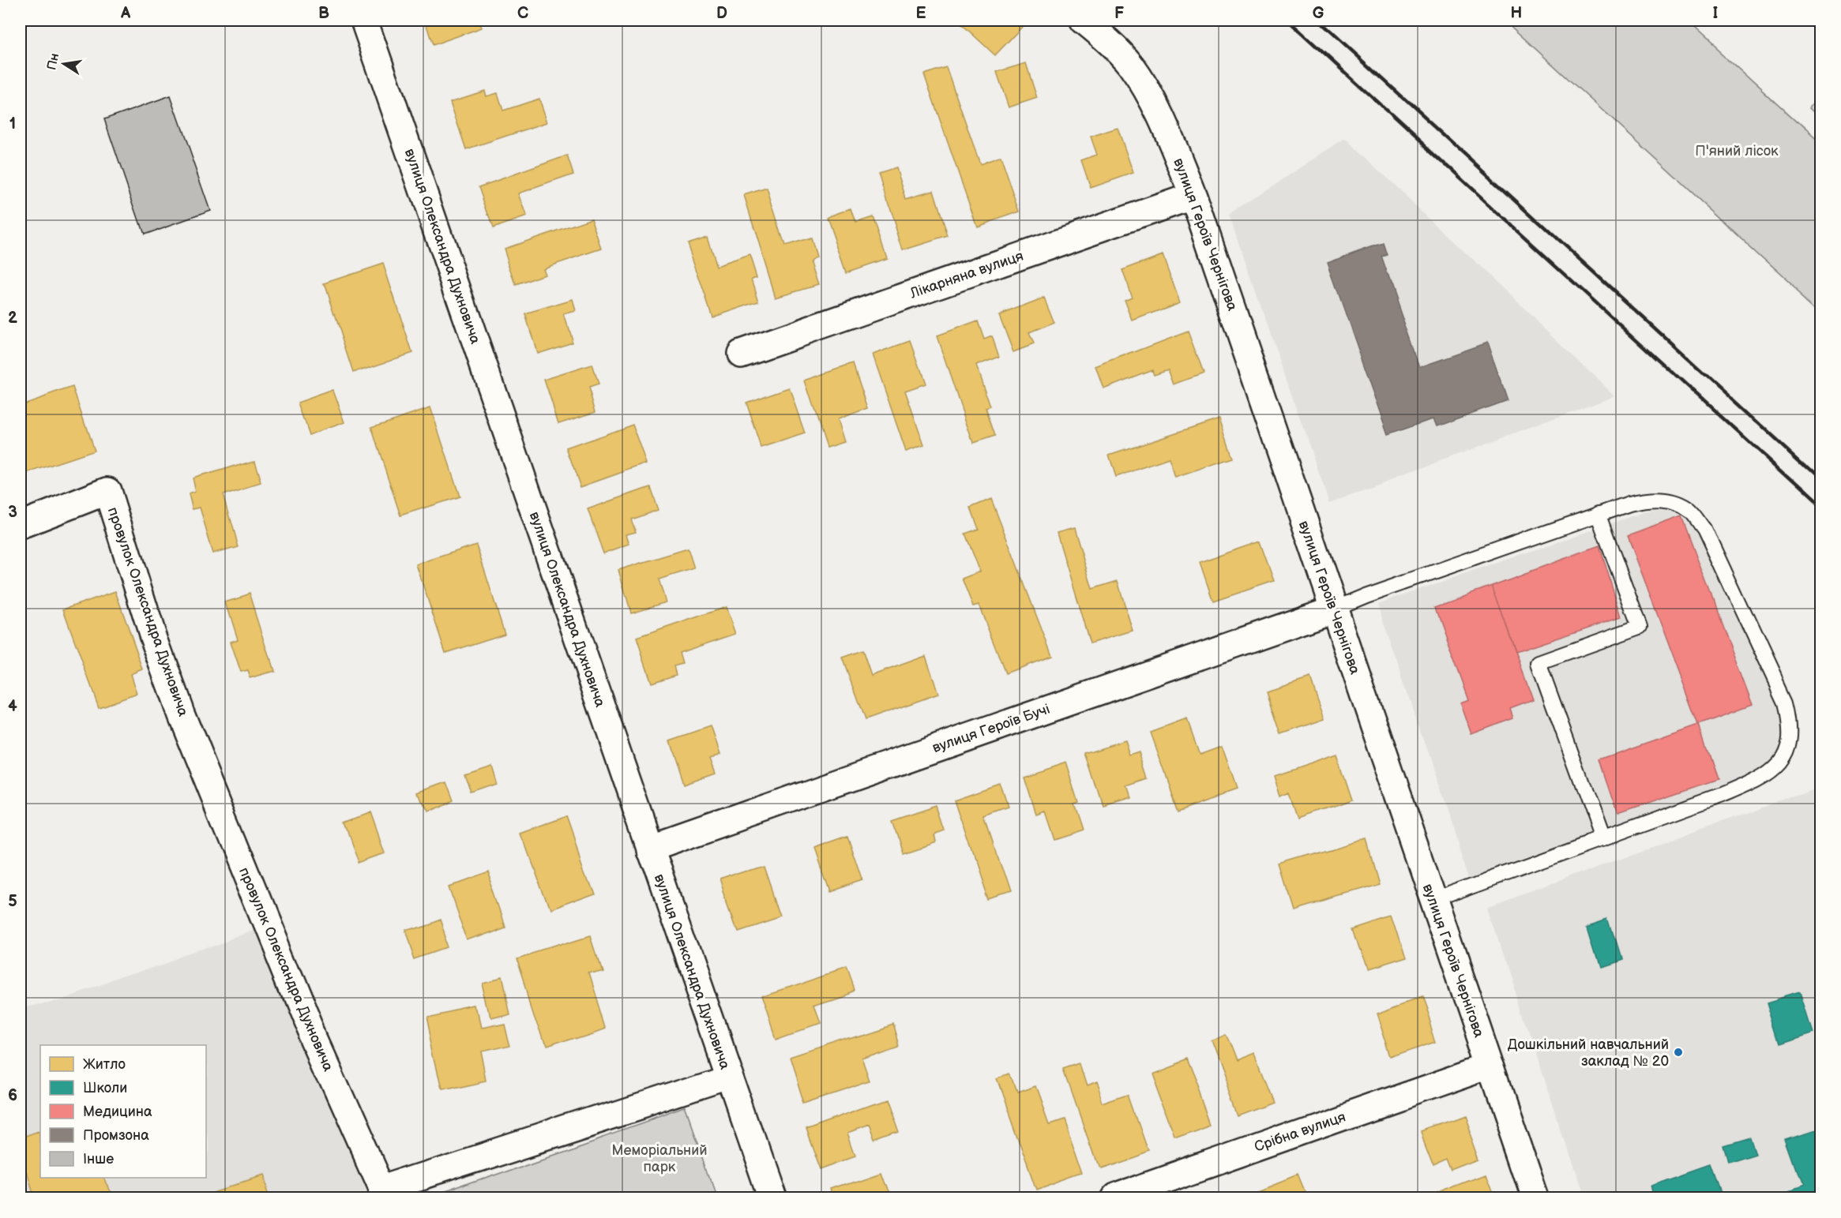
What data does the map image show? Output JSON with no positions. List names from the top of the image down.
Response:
{
  "streets": {
    "street": [
      "вулиця Героїв Чернігова",
      "вулиця Олександра Духновича",
      "Лікарняна вулиця",
      "провулок Олександра Духновича",
      "вулиця Героїв Бучі",
      "Срібна вулиця"
    ]
  },
  "crossings": [
    ["вулиця Героїв Чернігова", "Лікарняна вулиця"],
    ["вулиця Героїв Чернігова", "вулиця Героїв Бучі"],
    ["вулиця Героїв Чернігова", "Срібна вулиця"],
    ["вулиця Олександра Духновича", "провулок Олександра Духновича"],
    ["вулиця Олександра Духновича", "вулиця Героїв Бучі"]
  ],
  "parks": ["П'яний лісок", "Меморіальний парк"],
  "places": ["Дошкільний навчальний заклад № 20"],
  "legend": [
    "Житло",
    "Школи",
    "Медицина",
    "Промзона",
    "Інше"
  ],
  "north": "left",
  "grid": {
    "columns": [
      "A",
      "B",
      "C",
      "D",
      "E",
      "F",
      "G",
      "H",
      "I"
    ],
    "rows": [
      "1",
      "2",
      "3",
      "4",
      "5",
      "6"
    ]
  }
}
